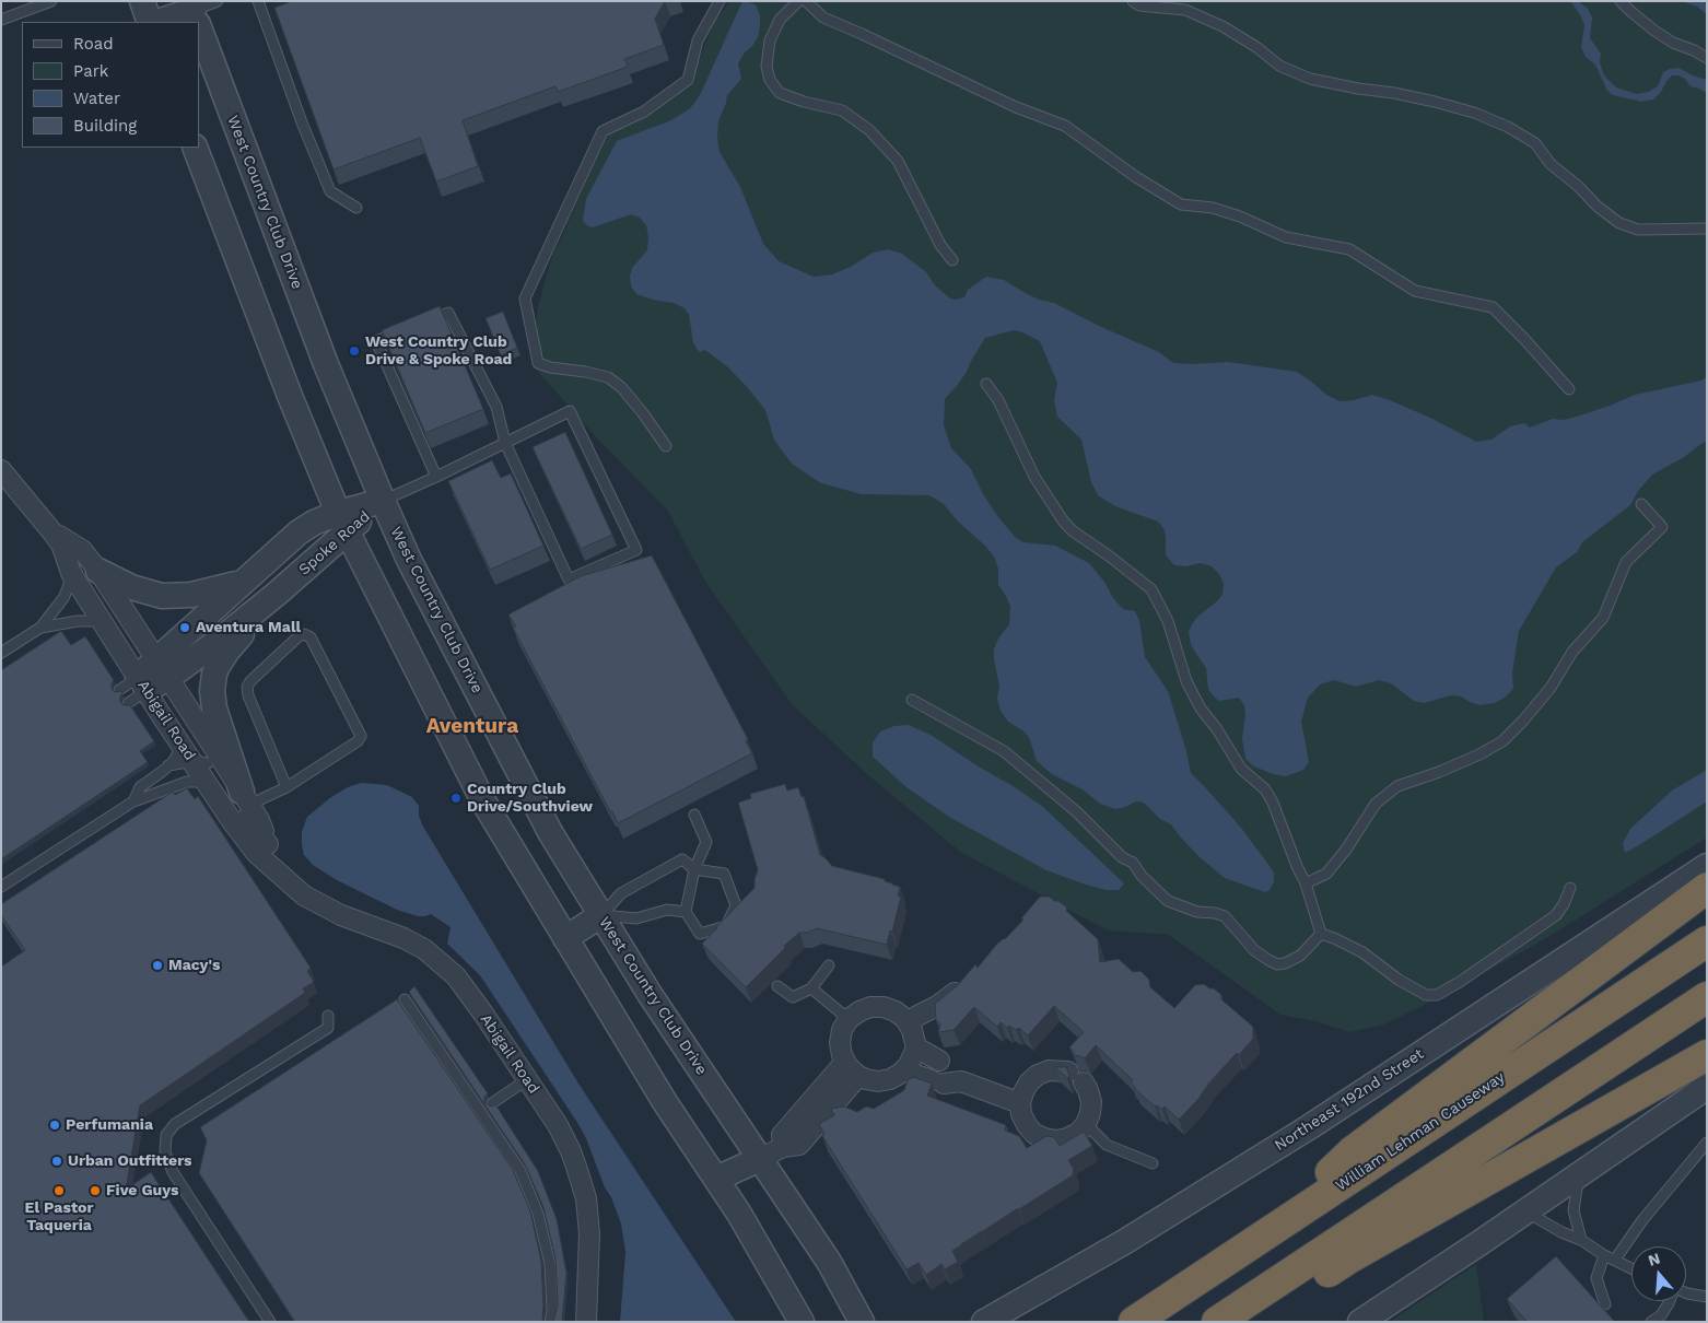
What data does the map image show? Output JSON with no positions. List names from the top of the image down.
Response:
{
  "streets": {
    "highway": ["William Lehman Causeway"],
    "street": [
      "West Country Club Drive",
      "Spoke Road",
      "Abigail Road",
      "Northeast 192nd Street"
    ]
  },
  "crossings": [
    ["West Country Club Drive", "Spoke Road"],
    ["Spoke Road", "Abigail Road"]
  ],
  "districts": ["Aventura"],
  "places": [
    "West Country Club Drive & Spoke Road",
    "Aventura Mall",
    "Country Club Drive/Southview",
    "Macy's",
    "Perfumania",
    "Urban Outfitters",
    "El Pastor Taqueria",
    "Five Guys"
  ],
  "legend": [
    "Road",
    "Park",
    "Water",
    "Building"
  ],
  "north": "top"
}
